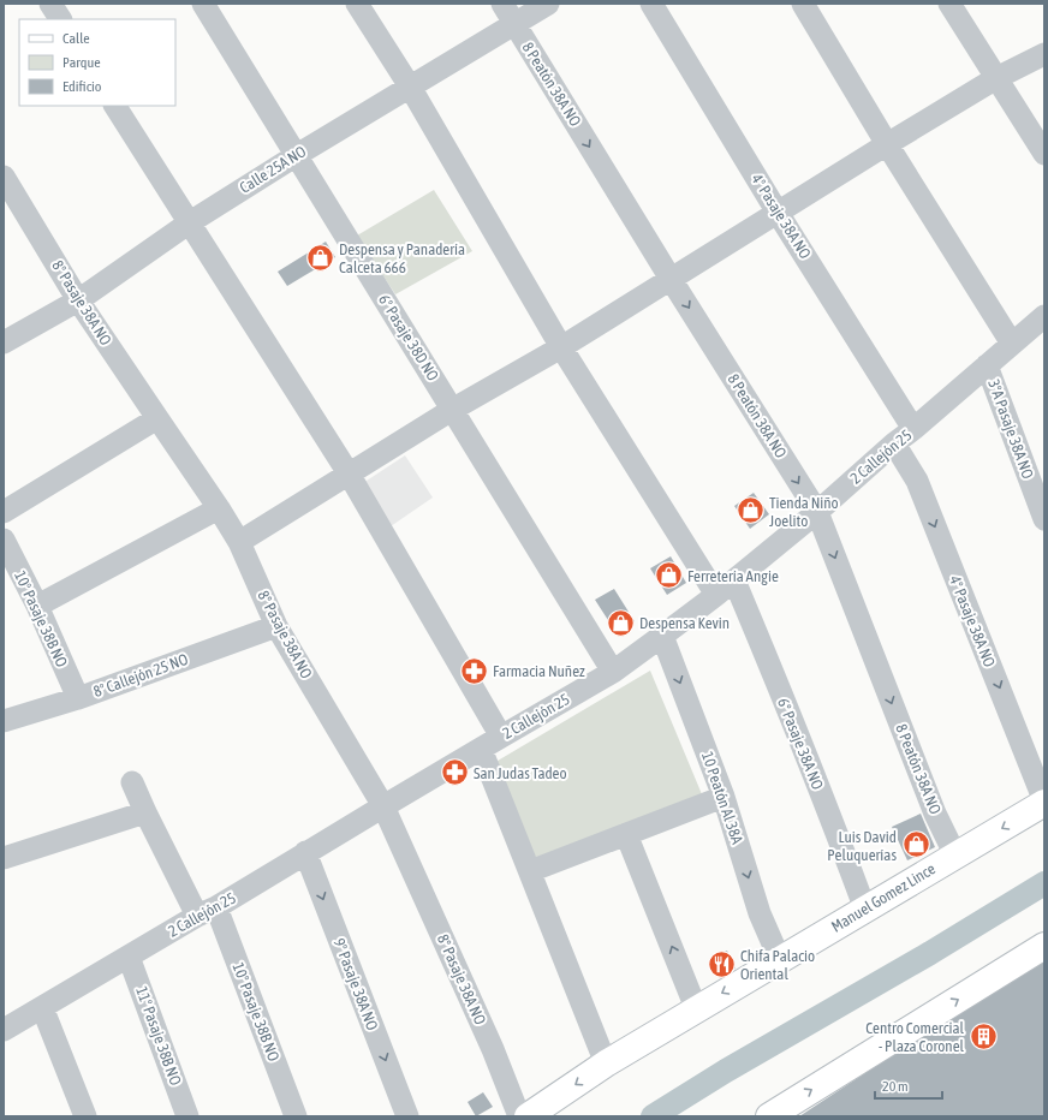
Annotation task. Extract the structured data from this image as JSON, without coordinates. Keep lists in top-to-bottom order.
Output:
{
  "streets": {
    "main road": ["Manuel Gomez Lince"],
    "street": [
      "8 Peatón 38A NO",
      "Calle 25A NO",
      "4° Pasaje 38A NO",
      "8° Pasaje 38A NO",
      "6° Pasaje 38D NO",
      "3°A Pasaje 38A NO",
      "2 Callejón 25",
      "10° Pasaje 38B NO",
      "8° Callejón 25 NO",
      "6° Pasaje 38A NO",
      "10 Peatón Al 38A",
      "9° Pasaje 38A NO",
      "11° Pasaje 38B NO"
    ]
  },
  "crossings": [
    ["8 Peatón 38A NO", "Calle 25A NO"],
    ["8 Peatón 38A NO", "2 Callejón 25"],
    ["8 Peatón 38A NO", "Manuel Gomez Lince"],
    ["Calle 25A NO", "8° Pasaje 38A NO"],
    ["Calle 25A NO", "6° Pasaje 38D NO"],
    ["4° Pasaje 38A NO", "2 Callejón 25"],
    ["4° Pasaje 38A NO", "Manuel Gomez Lince"],
    ["8° Pasaje 38A NO", "2 Callejón 25"],
    ["8° Pasaje 38A NO", "8° Callejón 25 NO"],
    ["6° Pasaje 38D NO", "2 Callejón 25"],
    ["3°A Pasaje 38A NO", "2 Callejón 25"],
    ["2 Callejón 25", "10° Pasaje 38B NO"],
    ["2 Callejón 25", "6° Pasaje 38A NO"],
    ["2 Callejón 25", "10 Peatón Al 38A"],
    ["2 Callejón 25", "9° Pasaje 38A NO"],
    ["2 Callejón 25", "11° Pasaje 38B NO"],
    ["10° Pasaje 38B NO", "8° Callejón 25 NO"],
    ["6° Pasaje 38A NO", "Manuel Gomez Lince"],
    ["10 Peatón Al 38A", "Manuel Gomez Lince"]
  ],
  "one_way": ["4° Pasaje 38A NO"],
  "places": {
    "shop": [
      "Despensa y Panadería Calceta 666",
      "Tienda Niño Joelito",
      "Ferretería Angie",
      "Despensa Kevin",
      "Luis David Peluquerías"
    ],
    "pharmacy": ["Farmacia Nuñez", "San Judas Tadeo"],
    "restaurant": ["Chifa Palacio Oriental"],
    "building": ["Centro Comercial - Plaza Coronel"]
  },
  "legend": ["Calle", "Parque", "Edificio"],
  "scale_bar": "20 m"
}
